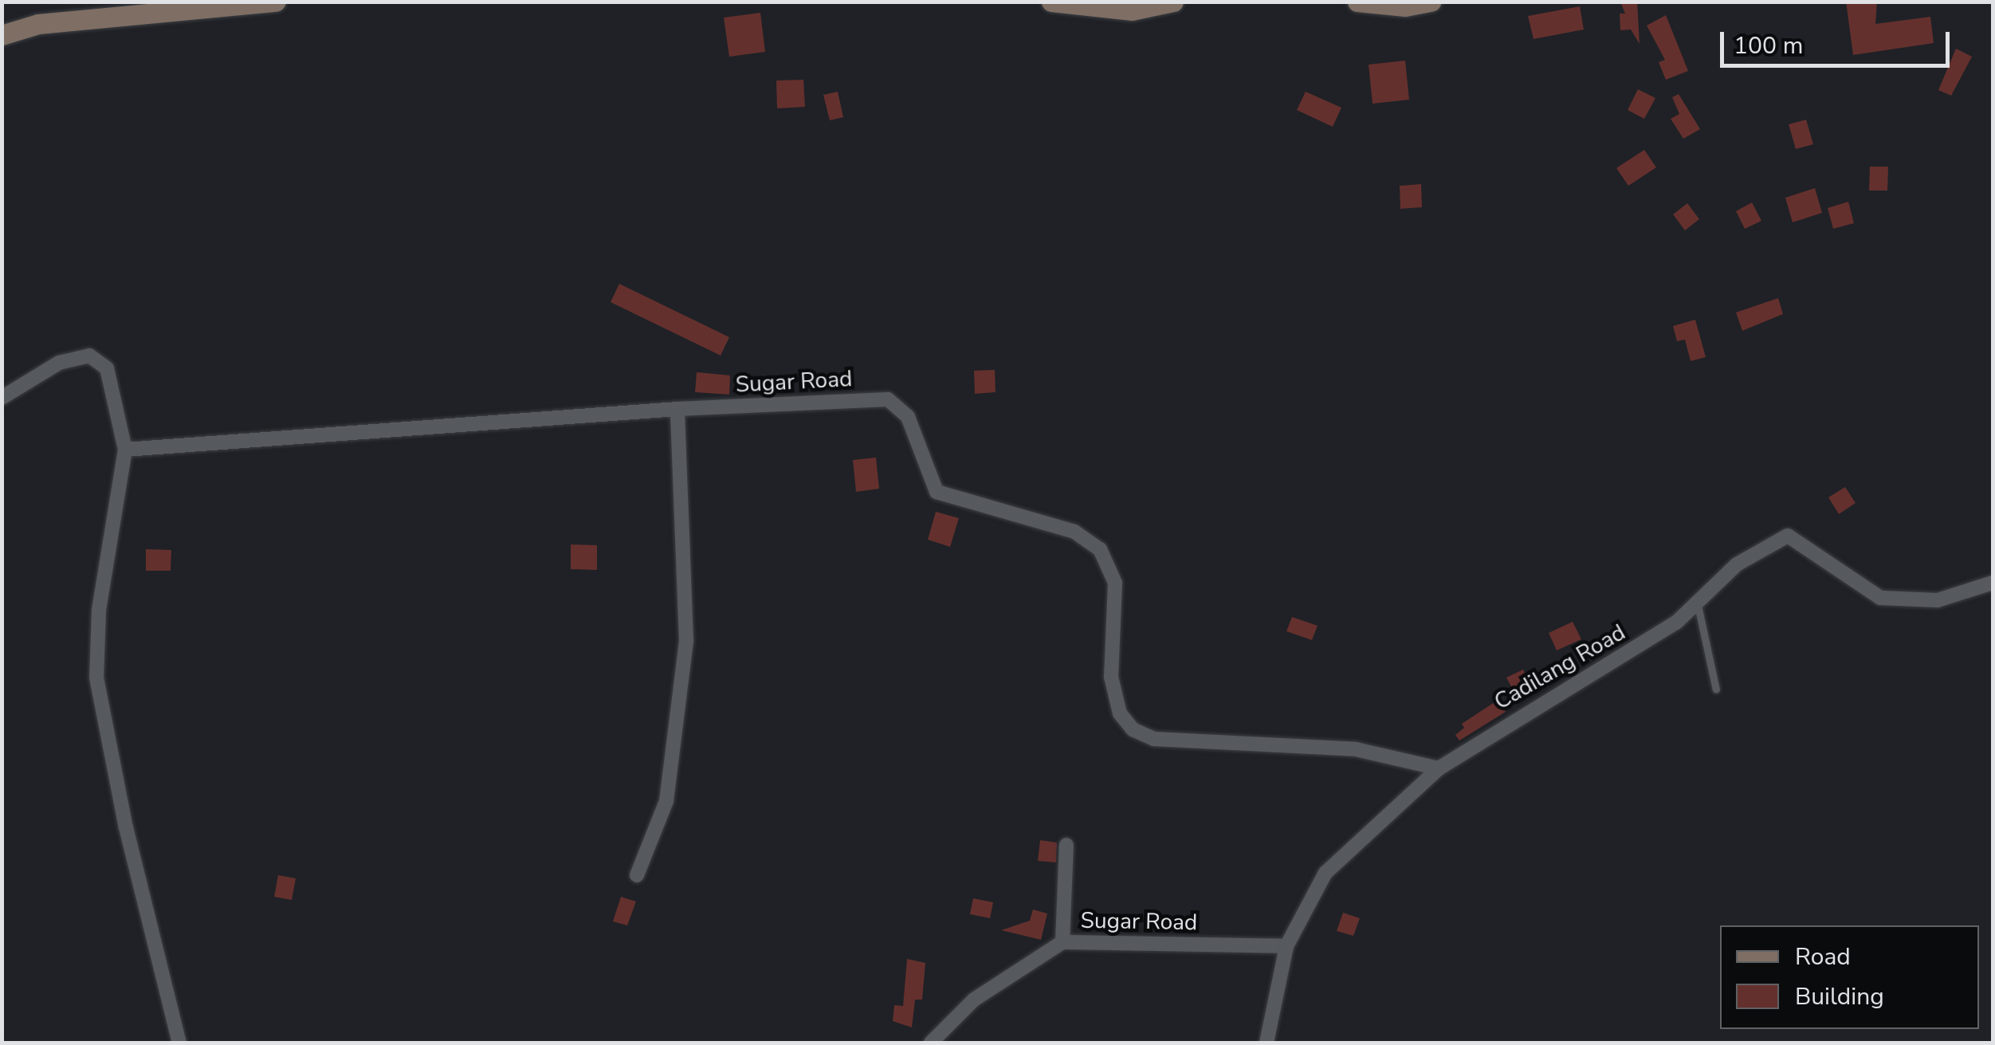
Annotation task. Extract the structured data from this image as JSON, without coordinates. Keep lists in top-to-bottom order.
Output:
{
  "streets": {
    "street": ["Sugar Road", "Cadilang Road"]
  },
  "crossings": [
    ["Sugar Road", "Cadilang Road"]
  ],
  "legend": ["Road", "Building"],
  "scale_bar": "100 m"
}
